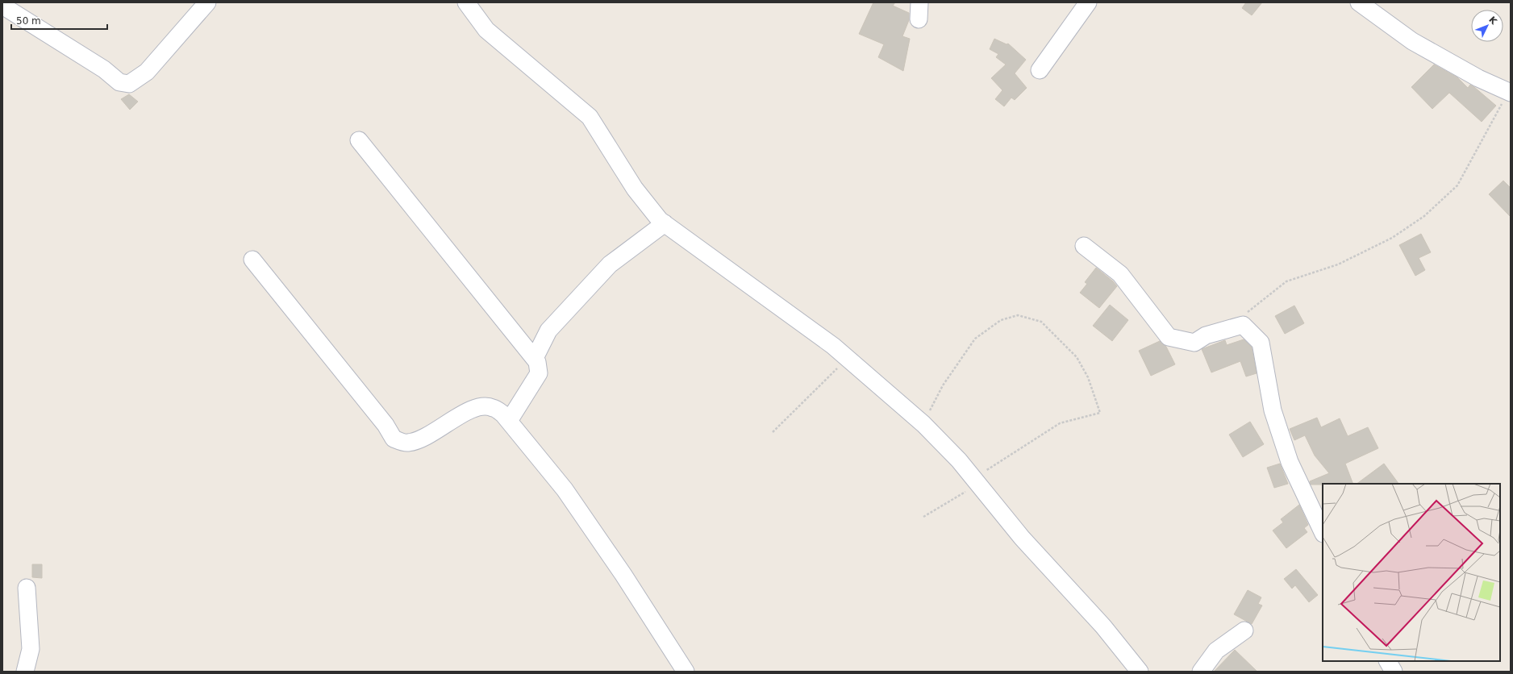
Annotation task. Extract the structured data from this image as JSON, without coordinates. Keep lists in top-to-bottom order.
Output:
{
  "scale_bar": "50 m",
  "north": "top right"
}
